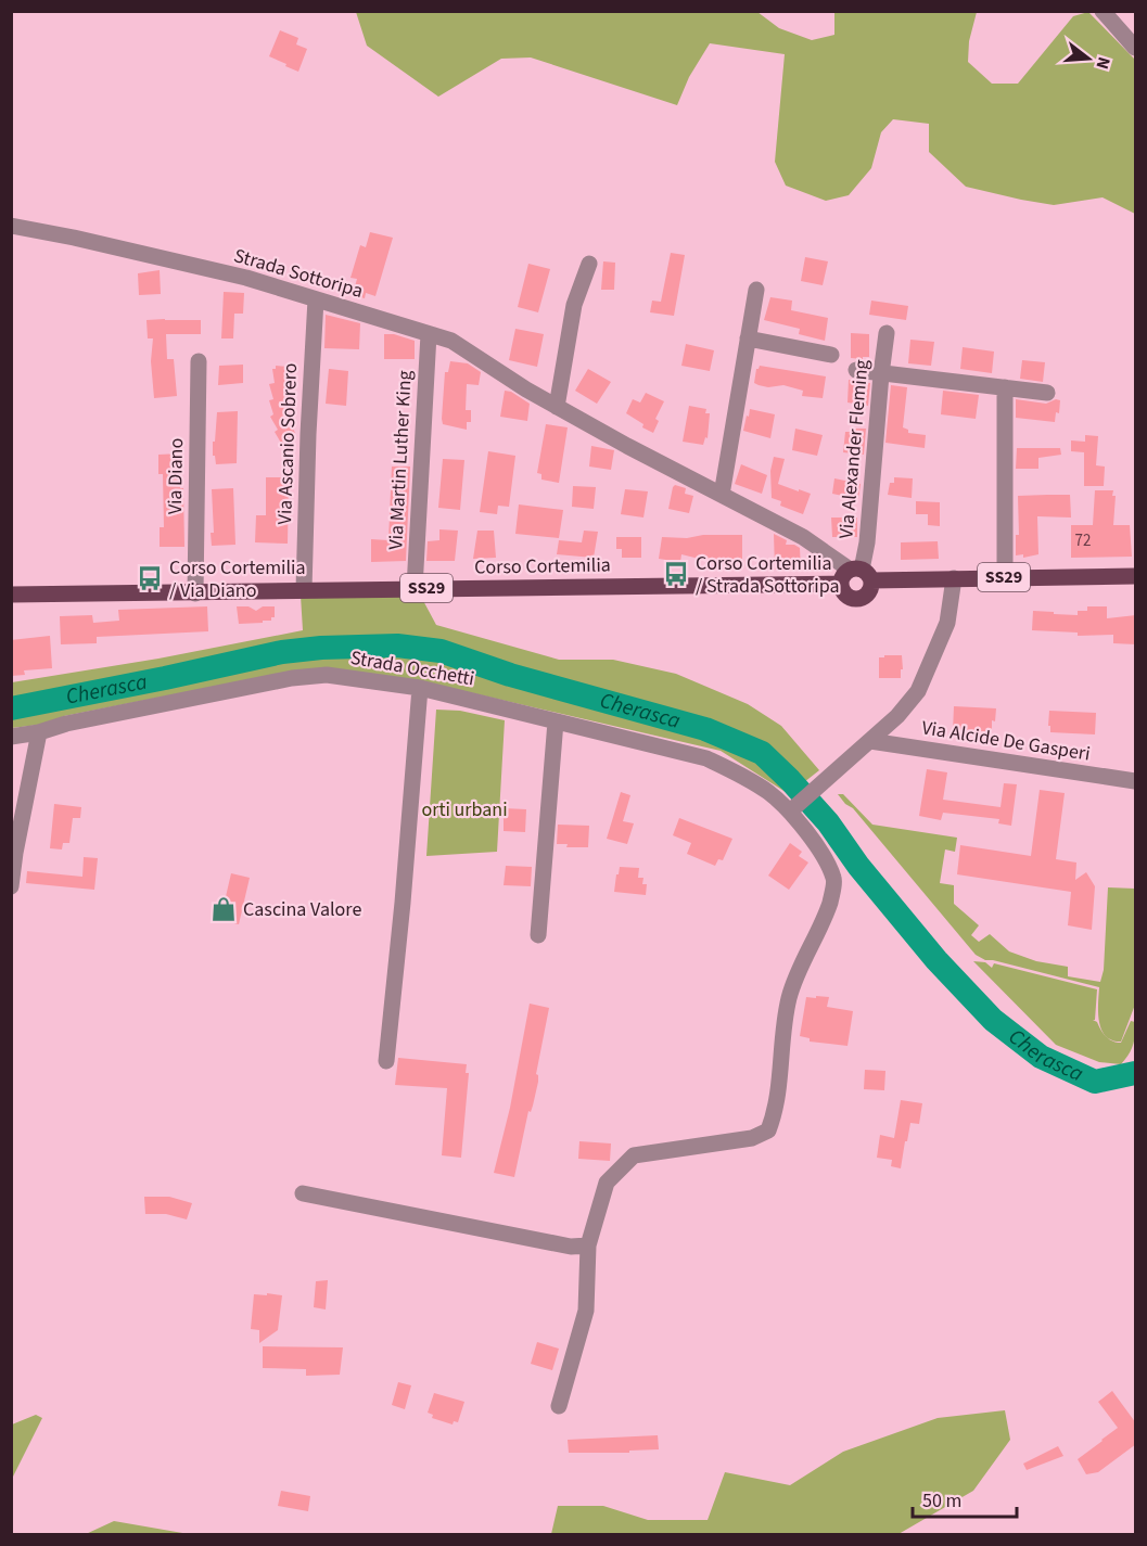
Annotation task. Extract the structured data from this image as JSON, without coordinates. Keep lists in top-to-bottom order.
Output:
{
  "streets": {
    "main road": ["Corso Cortemilia", "SS29"],
    "street": [
      "Strada Sottoripa",
      "Via Ascanio Sobrero",
      "Via Alexander Fleming",
      "Via Martin Luther King",
      "Via Diano",
      "Strada Occhetti",
      "Via Alcide De Gasperi"
    ]
  },
  "crossings": [
    ["Strada Sottoripa", "Via Ascanio Sobrero"],
    ["Strada Sottoripa", "Via Alexander Fleming"],
    ["Strada Sottoripa", "Via Martin Luther King"],
    ["Strada Sottoripa", "Corso Cortemilia"],
    ["Via Ascanio Sobrero", "Corso Cortemilia"],
    ["Via Alexander Fleming", "Corso Cortemilia"],
    ["Via Martin Luther King", "Corso Cortemilia"],
    ["Via Diano", "Corso Cortemilia"]
  ],
  "water": ["Cherasca"],
  "parks": ["orti urbani"],
  "places": {
    "bus stop": ["Corso Cortemilia / Strada Sottoripa", "Corso Cortemilia / Via Diano"],
    "shop": ["Cascina Valore"]
  },
  "house_numbers": ["72"],
  "scale_bar": "50 m",
  "north": "right"
}
